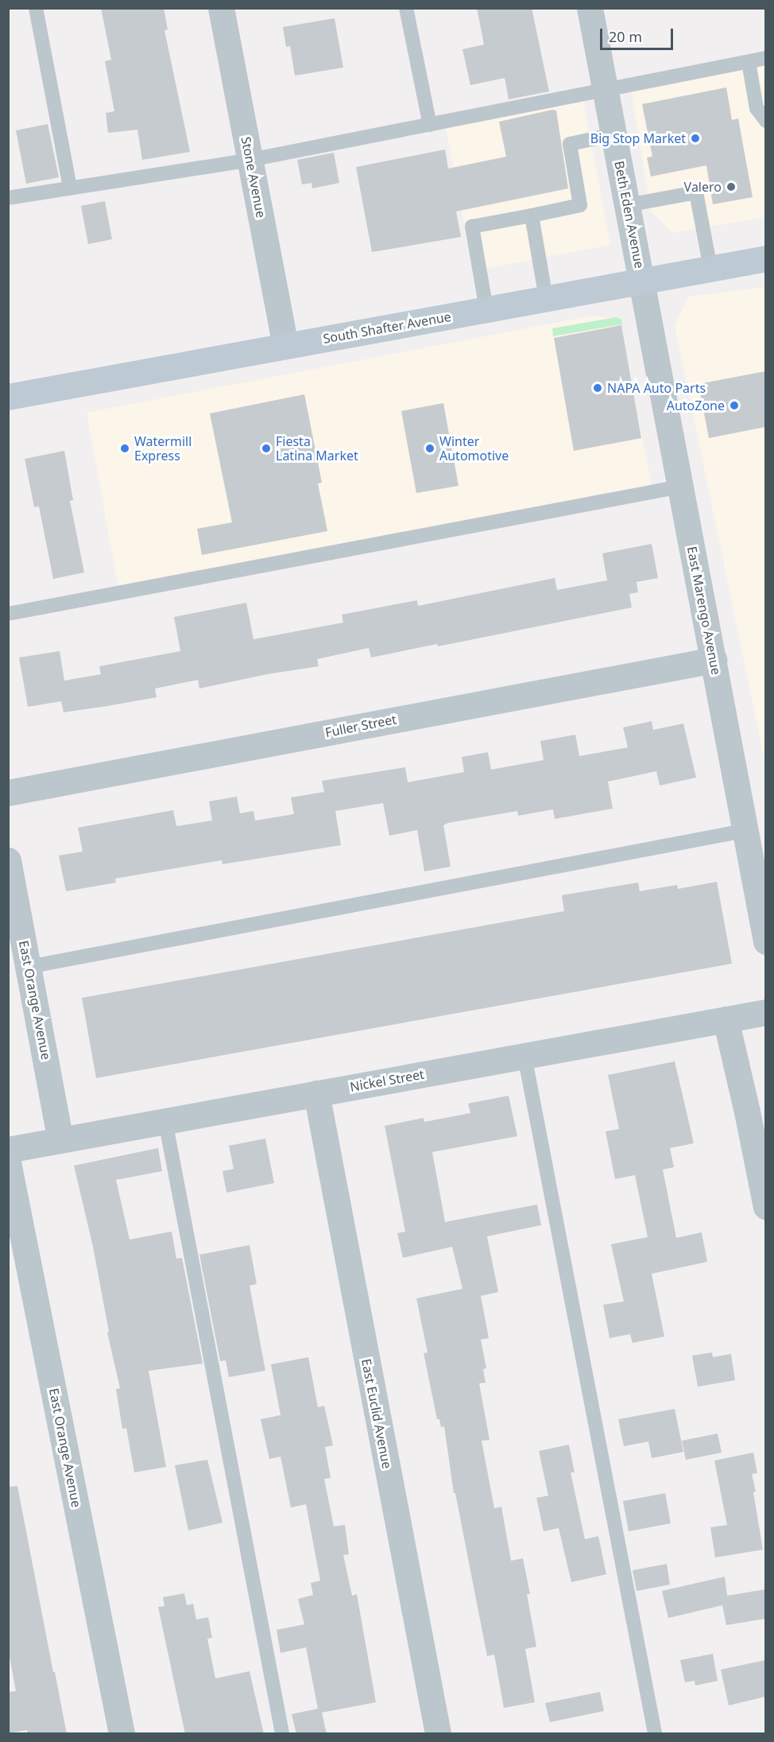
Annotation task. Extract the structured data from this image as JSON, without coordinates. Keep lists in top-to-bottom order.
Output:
{
  "streets": {
    "main road": ["South Shafter Avenue"],
    "street": [
      "Stone Avenue",
      "Beth Eden Avenue",
      "East Marengo Avenue",
      "Fuller Street",
      "East Orange Avenue",
      "Nickel Street",
      "East Euclid Avenue"
    ]
  },
  "crossings": [
    ["Stone Avenue", "South Shafter Avenue"],
    ["Beth Eden Avenue", "South Shafter Avenue"],
    ["Beth Eden Avenue", "East Marengo Avenue"],
    ["South Shafter Avenue", "East Marengo Avenue"],
    ["East Marengo Avenue", "Fuller Street"],
    ["East Orange Avenue", "Nickel Street"],
    ["Nickel Street", "East Euclid Avenue"]
  ],
  "places": [
    "Big Stop Market",
    "Valero",
    "NAPA Auto Parts",
    "AutoZone",
    "Watermill Express",
    "Fiesta Latina Market",
    "Winter Automotive"
  ],
  "scale_bar": "20 m"
}
